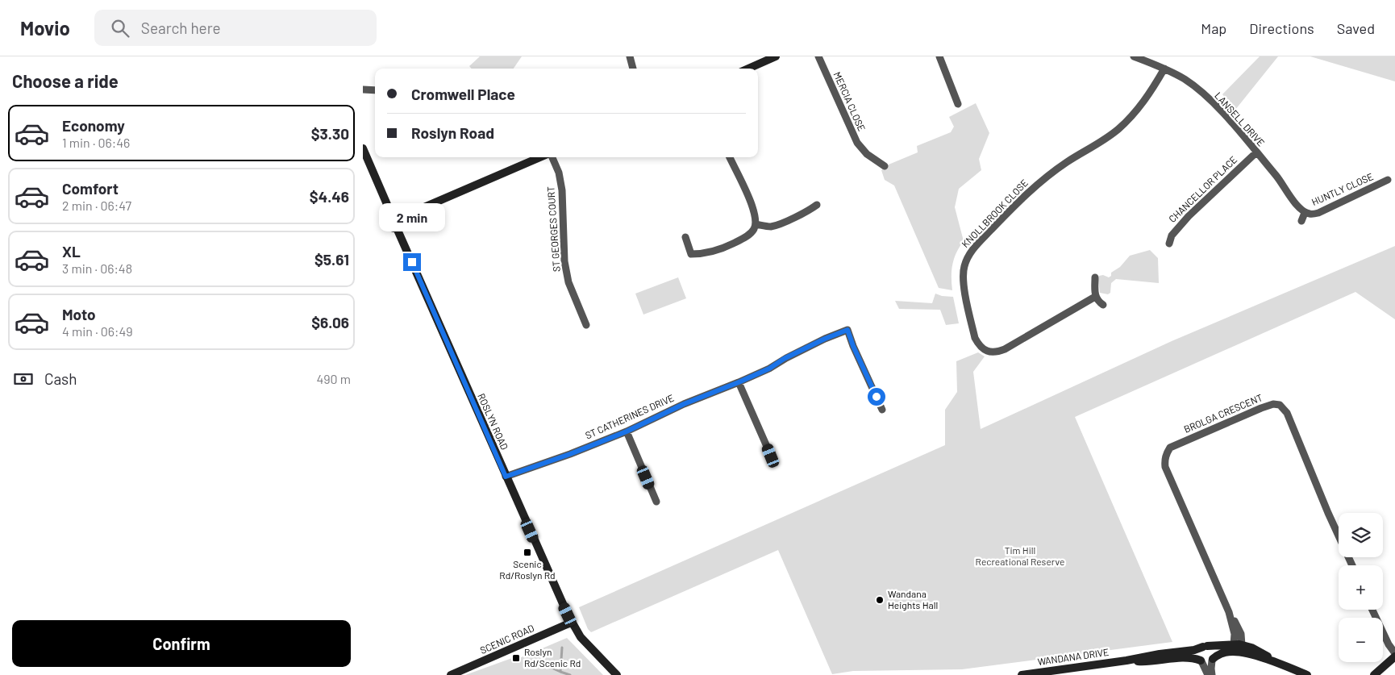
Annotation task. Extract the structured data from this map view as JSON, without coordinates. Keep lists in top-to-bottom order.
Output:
{
  "streets": {
    "street": [
      "MERCIA CLOSE",
      "LANSELL DRIVE",
      "CHANCELLOR PLACE",
      "HUNTLY CLOSE",
      "KNOLLBROOK CLOSE",
      "ST GEORGES COURT",
      "BROLGA CRESCENT",
      "ST CATHERINES DRIVE",
      "ROSLYN ROAD",
      "SCENIC ROAD",
      "WANDANA DRIVE"
    ]
  },
  "crossings": [
    ["LANSELL DRIVE", "CHANCELLOR PLACE"],
    ["LANSELL DRIVE", "HUNTLY CLOSE"],
    ["LANSELL DRIVE", "KNOLLBROOK CLOSE"],
    ["BROLGA CRESCENT", "WANDANA DRIVE"],
    ["ST CATHERINES DRIVE", "ROSLYN ROAD"],
    ["ROSLYN ROAD", "SCENIC ROAD"]
  ],
  "parks": ["Tim Hill Recreational Reserve"],
  "places": {
    "transit": ["Scenic Rd/Roslyn Rd", "Roslyn Rd/Scenic Rd"],
    "other": ["Wandana Heights Hall"]
  },
  "page": {
    "header": "Movio",
    "search": "Search here",
    "nav": ["Map", "Directions", "Saved"],
    "heading": "Choose a ride",
    "banner": ["Cromwell Place", "Roslyn Road"],
    "list": [
      {
        "name": "Economy",
        "note": "1 min · 06:46",
        "value": "$3.30"
      },
      {
        "name": "Comfort",
        "note": "2 min · 06:47",
        "value": "$4.46"
      },
      {
        "name": "XL",
        "note": "3 min · 06:48",
        "value": "$5.61"
      },
      {
        "name": "Moto",
        "note": "4 min · 06:49",
        "value": "$6.06"
      }
    ],
    "bubble": "2 min",
    "pay": ["Cash", "490 m"],
    "map_buttons": ["+", "−"],
    "buttons": "Confirm"
  }
}
